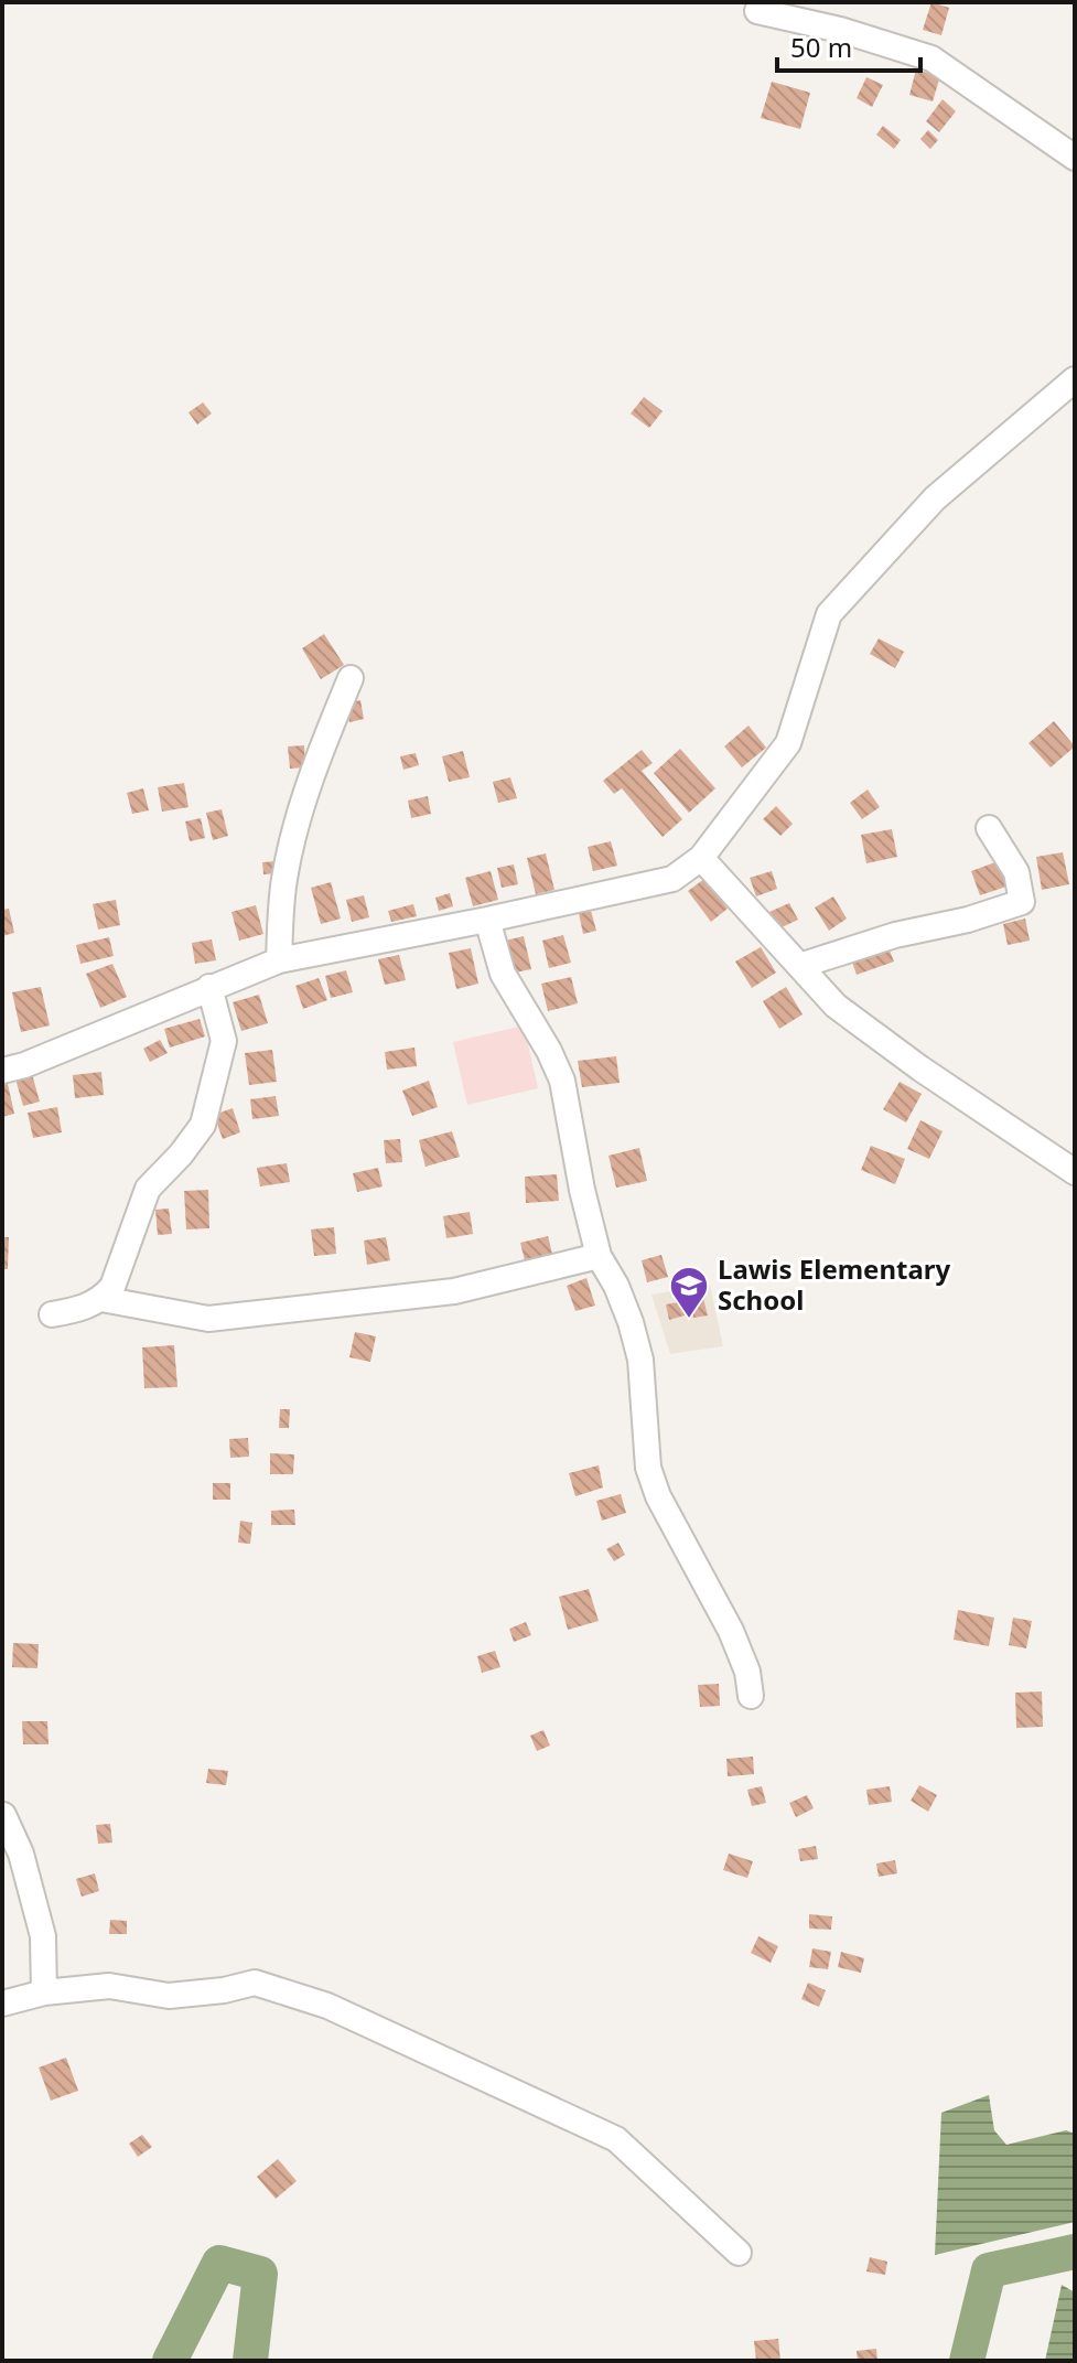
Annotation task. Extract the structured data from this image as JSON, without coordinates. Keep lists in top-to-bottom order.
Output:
{
  "places": {
    "school or university": ["Lawis Elementary School"]
  },
  "scale_bar": "50 m"
}
